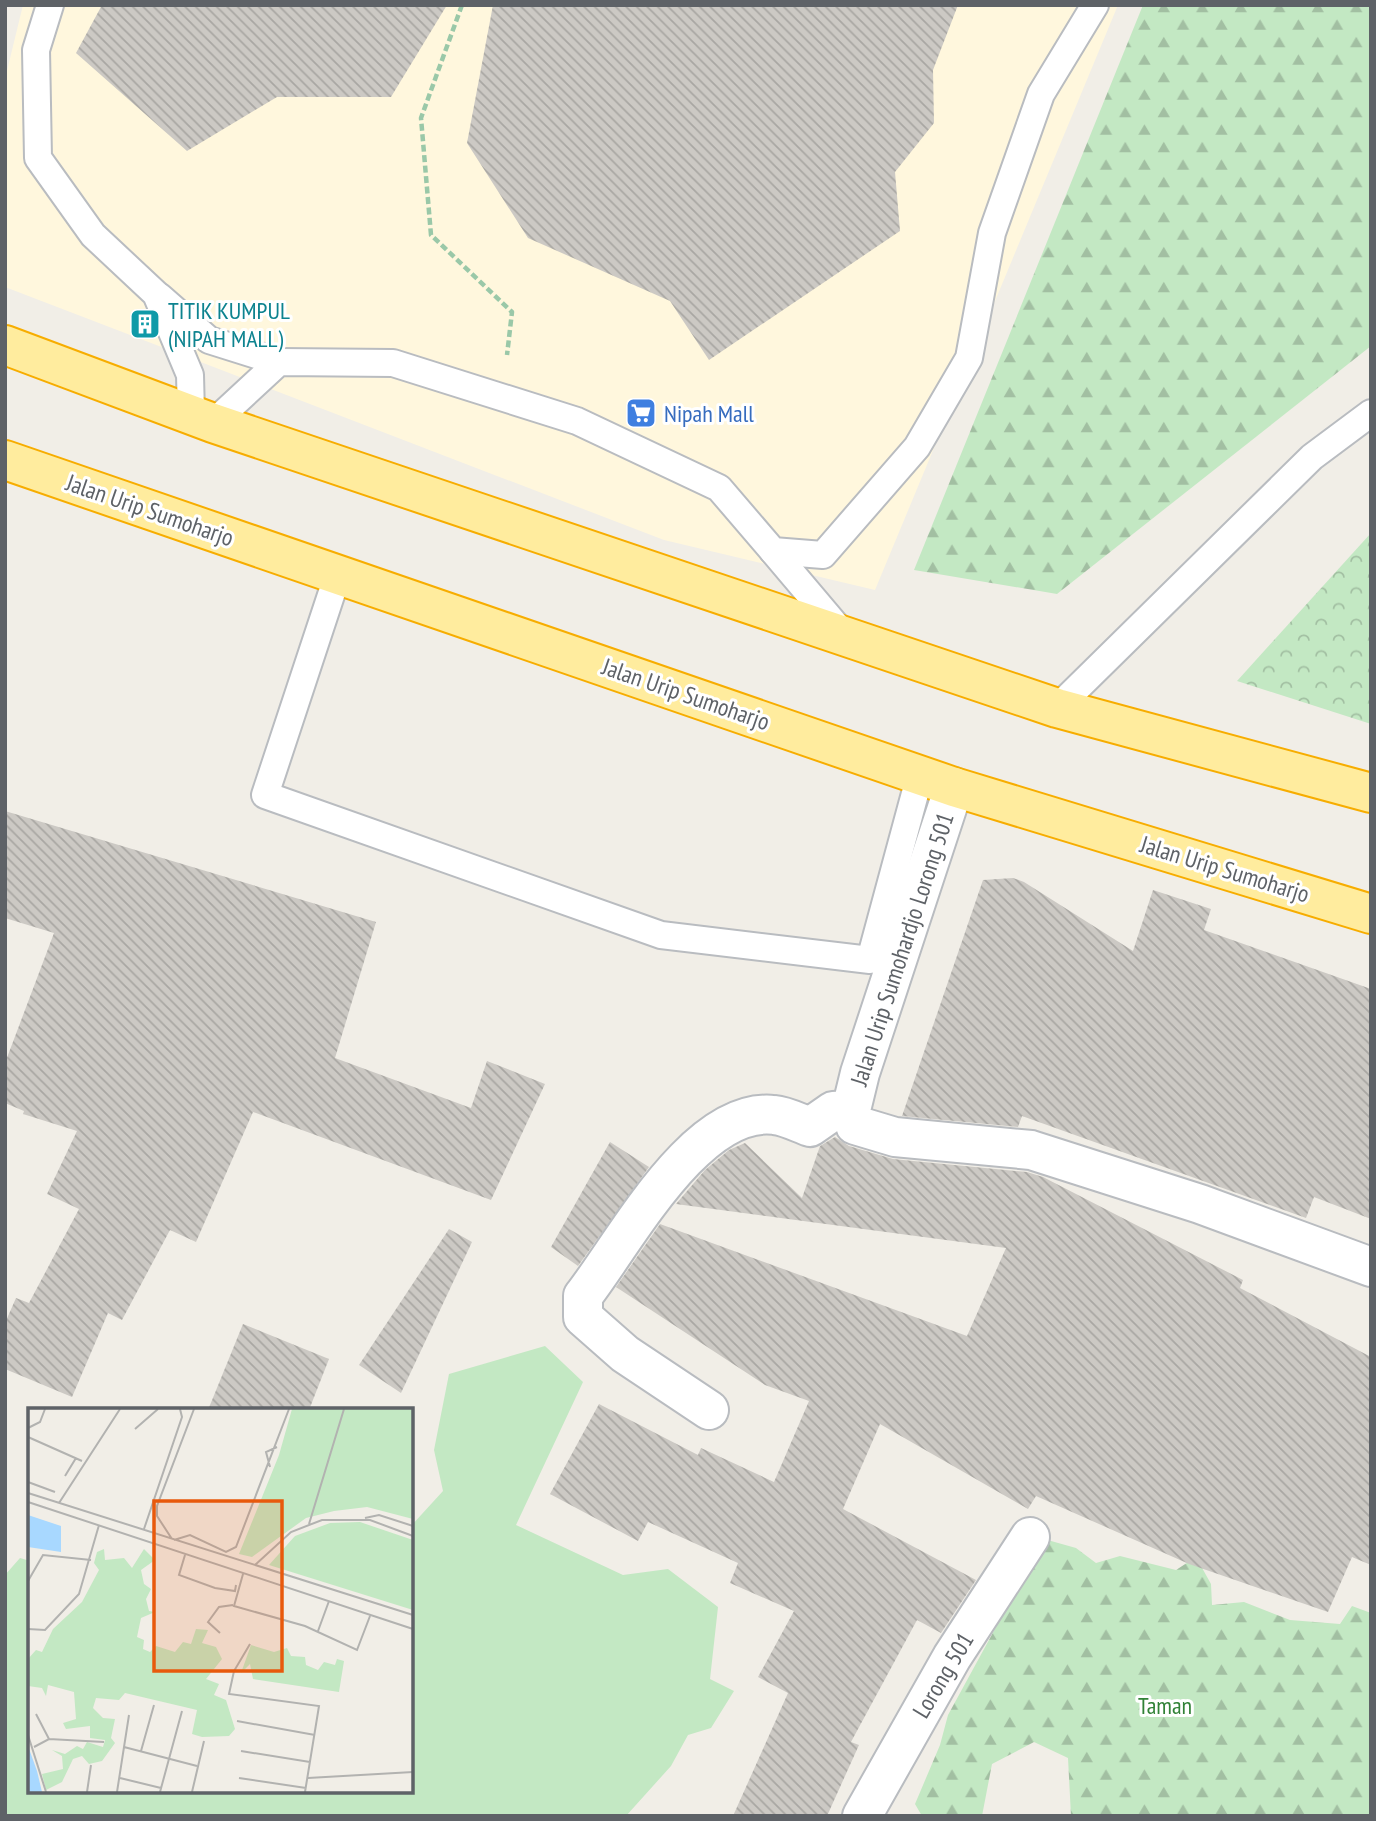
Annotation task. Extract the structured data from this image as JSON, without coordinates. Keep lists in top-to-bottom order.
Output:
{
  "streets": {
    "highway": ["Jalan Urip Sumoharjo"],
    "street": ["Jalan Urip Sumohardjo Lorong 501", "Lorong 501"]
  },
  "crossings": [
    ["Jalan Urip Sumoharjo", "Jalan Urip Sumohardjo Lorong 501"]
  ],
  "parks": ["Taman"],
  "places": {
    "building": ["TITIK KUMPUL (NIPAH MALL)"],
    "supermarket": ["Nipah Mall"]
  }
}
